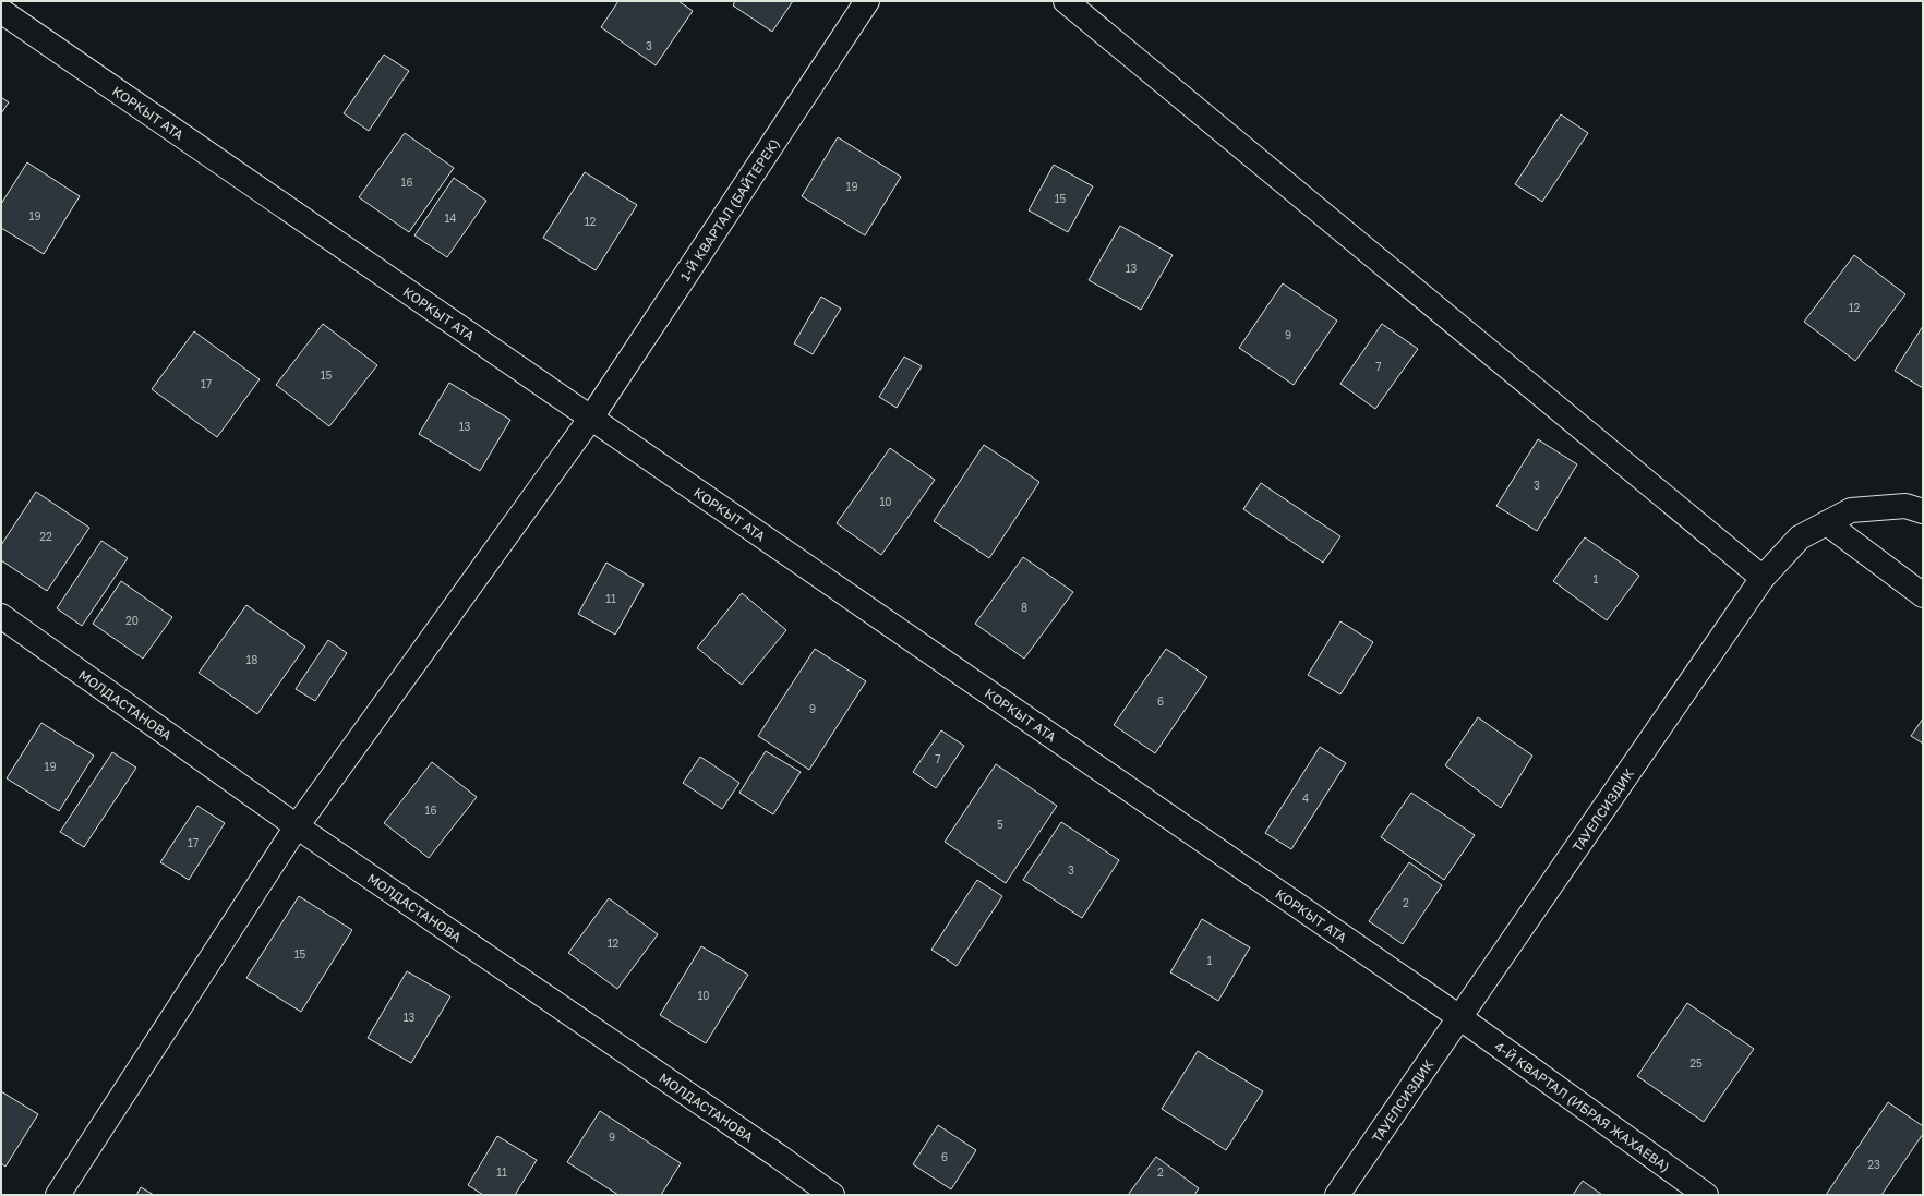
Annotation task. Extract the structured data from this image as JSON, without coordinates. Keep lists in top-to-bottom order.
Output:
{
  "streets": {
    "street": [
      "КОРКЫТ АТА",
      "1-Й КВАРТАЛ (БАЙТЕРЕК)",
      "МОЛДАСТАНОВА",
      "ТАУЕЛСИЗДИК",
      "4-Й КВАРТАЛ (ИБРАЯ ЖАХАЕВА)"
    ]
  },
  "crossings": [
    ["КОРКЫТ АТА", "1-Й КВАРТАЛ (БАЙТЕРЕК)"],
    ["КОРКЫТ АТА", "ТАУЕЛСИЗДИК"],
    ["КОРКЫТ АТА", "4-Й КВАРТАЛ (ИБРАЯ ЖАХАЕВА)"],
    ["1-Й КВАРТАЛ (БАЙТЕРЕК)", "МОЛДАСТАНОВА"],
    ["ТАУЕЛСИЗДИК", "4-Й КВАРТАЛ (ИБРАЯ ЖАХАЕВА)"]
  ],
  "house_numbers": [
    "3",
    "16",
    "19",
    "15",
    "19",
    "14",
    "12",
    "13",
    "12",
    "9",
    "7",
    "15",
    "17",
    "13",
    "3",
    "10",
    "22",
    "1",
    "11",
    "8",
    "20",
    "18",
    "6",
    "9",
    "7",
    "19",
    "4",
    "16",
    "5",
    "17",
    "3",
    "2",
    "12",
    "15",
    "1",
    "10",
    "13",
    "25",
    "9",
    "6",
    "23",
    "11",
    "2"
  ]
}
